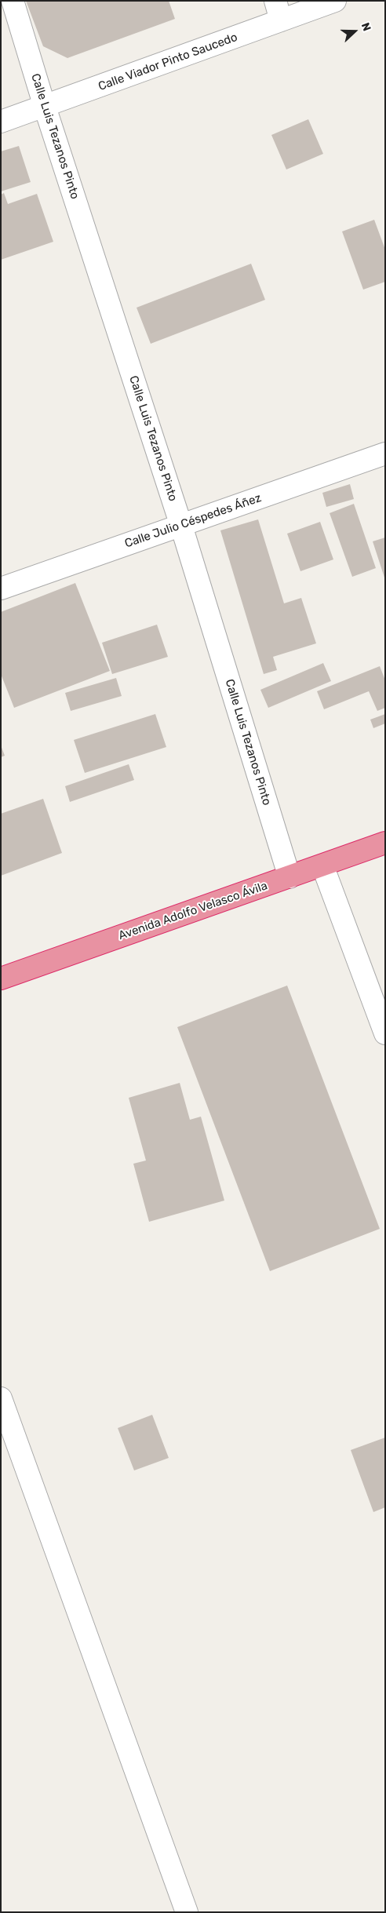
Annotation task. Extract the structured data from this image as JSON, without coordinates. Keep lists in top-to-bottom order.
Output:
{
  "streets": {
    "highway": ["Avenida Adolfo Velasco Ávila"],
    "street": ["Calle Viador Pinto Saucedo", "Calle Luis Tezanos Pinto", "Calle Julio Céspedes Áñez"]
  },
  "crossings": [
    ["Calle Viador Pinto Saucedo", "Calle Luis Tezanos Pinto"],
    ["Calle Luis Tezanos Pinto", "Calle Julio Céspedes Áñez"],
    ["Calle Luis Tezanos Pinto", "Avenida Adolfo Velasco Ávila"]
  ],
  "north": "right"
}
